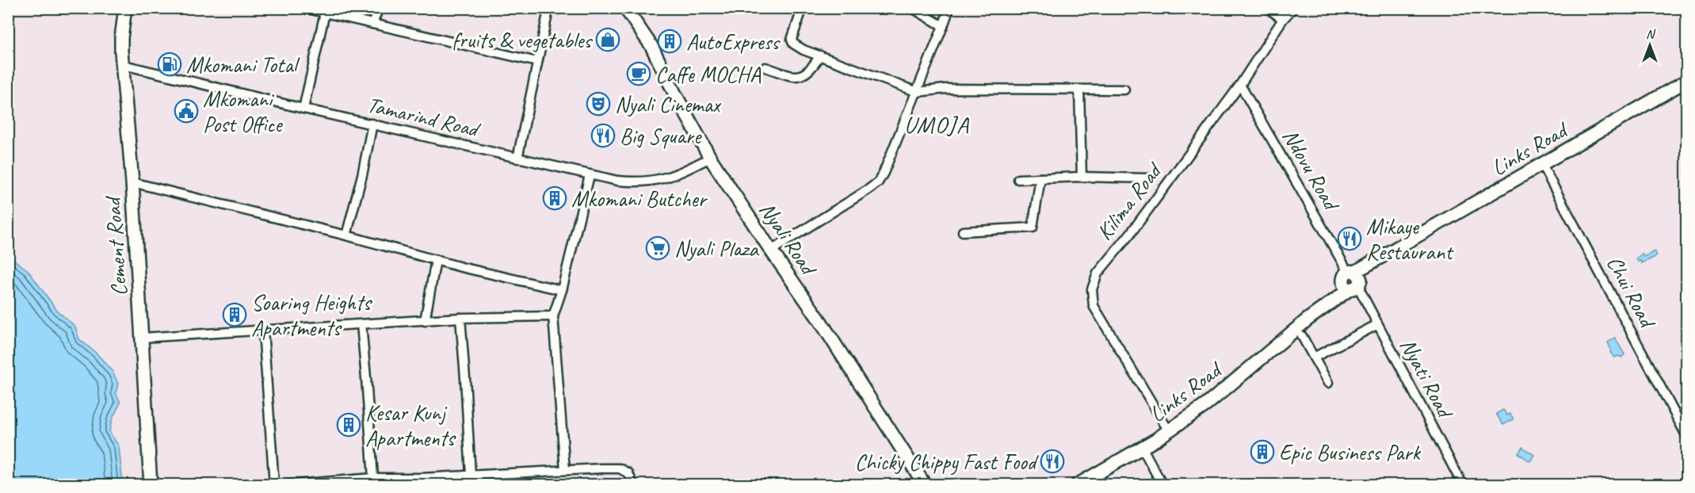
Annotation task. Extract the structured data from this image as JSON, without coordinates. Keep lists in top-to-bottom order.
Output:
{
  "streets": {
    "main road": ["Links Road", "Nyali Road", "Cement Road"],
    "street": [
      "Tamarind Road",
      "Ndovu Road",
      "Kilima Road",
      "Chui Road",
      "Nyati Road"
    ]
  },
  "crossings": [
    ["Tamarind Road", "Nyali Road"],
    ["Tamarind Road", "Cement Road"],
    ["Links Road", "Ndovu Road"],
    ["Links Road", "Kilima Road"],
    ["Links Road", "Chui Road"],
    ["Links Road", "Nyati Road"],
    ["Ndovu Road", "Kilima Road"],
    ["Ndovu Road", "Nyati Road"]
  ],
  "districts": ["UMOJA"],
  "places": {
    "shop": ["fruits & vegetables"],
    "building": [
      "AutoExpress",
      "Mkomani Butcher",
      "Soaring Heights Apartments",
      "Kesar Kunj Apartments",
      "Epic Business Park"
    ],
    "fuel station": ["Mkomani Total"],
    "cafe": ["Caffe MOCHA"],
    "theatre": ["Nyali Cinemax"],
    "public building": ["Mkomani Post Office"],
    "restaurant": ["Big Square", "Mikaye Restaurant", "Chicky Chippy Fast Food"],
    "supermarket": ["Nyali Plaza"]
  },
  "north": "top"
}
